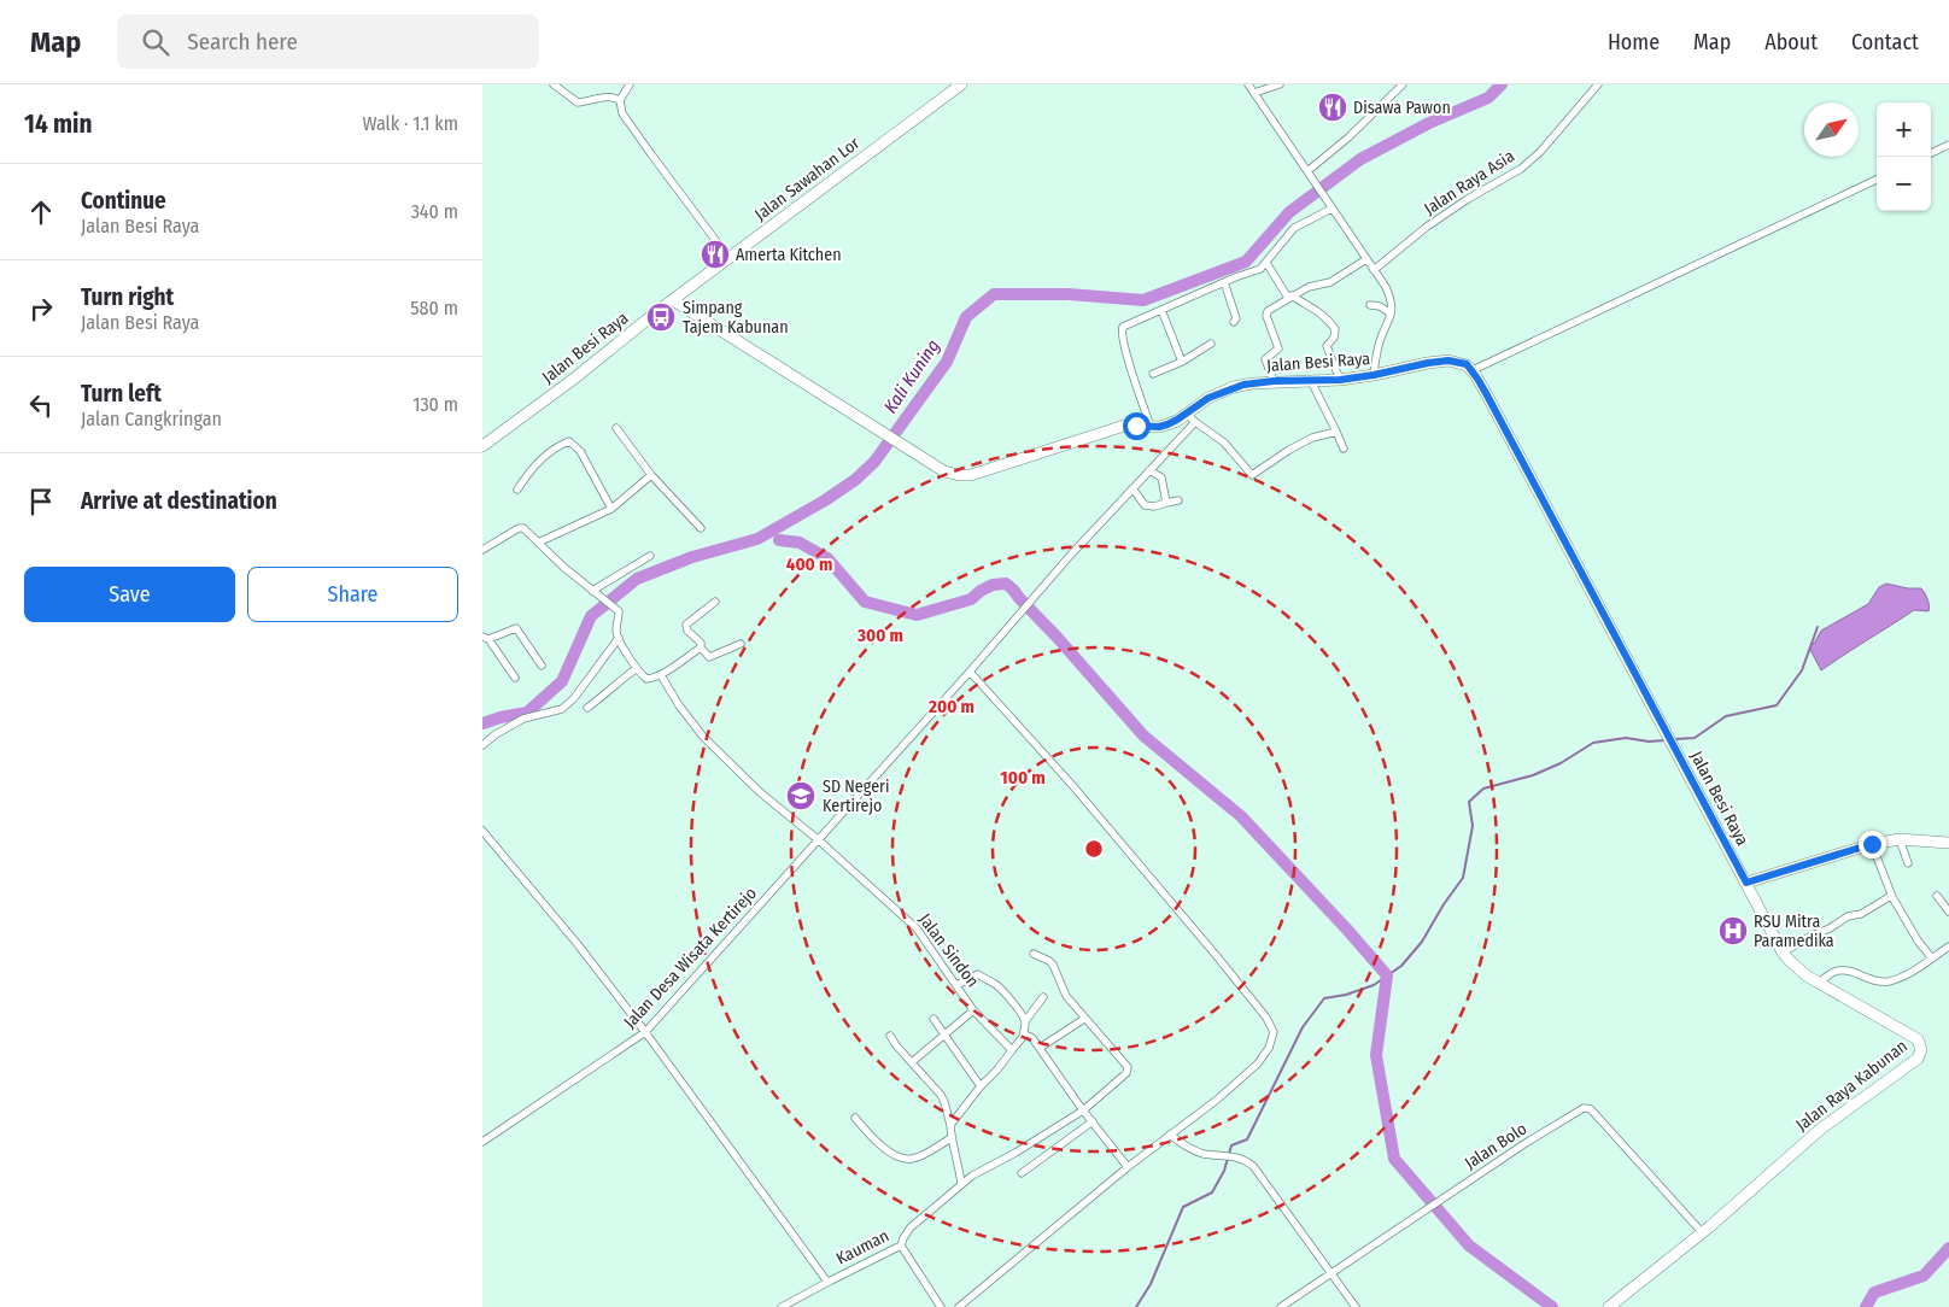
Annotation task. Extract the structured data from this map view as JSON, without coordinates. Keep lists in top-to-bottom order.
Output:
{
  "streets": {
    "street": [
      "Jalan Sawahan Lor",
      "Jalan Raya Asia",
      "Jalan Besi Raya",
      "Jalan Sindon",
      "Jalan Desa Wisata Kertirejo",
      "Jalan Raya Kabunan",
      "Jalan Bolo",
      "Kauman"
    ]
  },
  "crossings": [
    ["Jalan Sawahan Lor", "Jalan Besi Raya"],
    ["Jalan Besi Raya", "Jalan Raya Kabunan"],
    ["Jalan Sindon", "Jalan Desa Wisata Kertirejo"],
    ["Jalan Raya Kabunan", "Jalan Bolo"]
  ],
  "water": ["Kali Kuning"],
  "places": {
    "restaurant": ["Disawa Pawon", "Amerta Kitchen"],
    "bus stop": ["Simpang Tajem Kabunan"],
    "school or university": ["SD Negeri Kertirejo"],
    "hospital": ["RSU Mitra Paramedika"]
  },
  "north": "top right",
  "page": {
    "header": "Map",
    "search": "Search here",
    "nav": [
      "Home",
      "Map",
      "About",
      "Contact"
    ],
    "heading": ["14 min", "Walk · 1.1 km"],
    "map_buttons": ["+", "−"],
    "list": [
      ["Continue", "Jalan Besi Raya", "340 m"],
      ["Turn right", "Jalan Besi Raya", "580 m"],
      ["Turn left", "Jalan Cangkringan", "130 m"],
      "Arrive at destination"
    ],
    "buttons": ["Save", "Share"]
  },
  "rings": [
    "400 m",
    "300 m",
    "200 m",
    "100 m"
  ]
}
